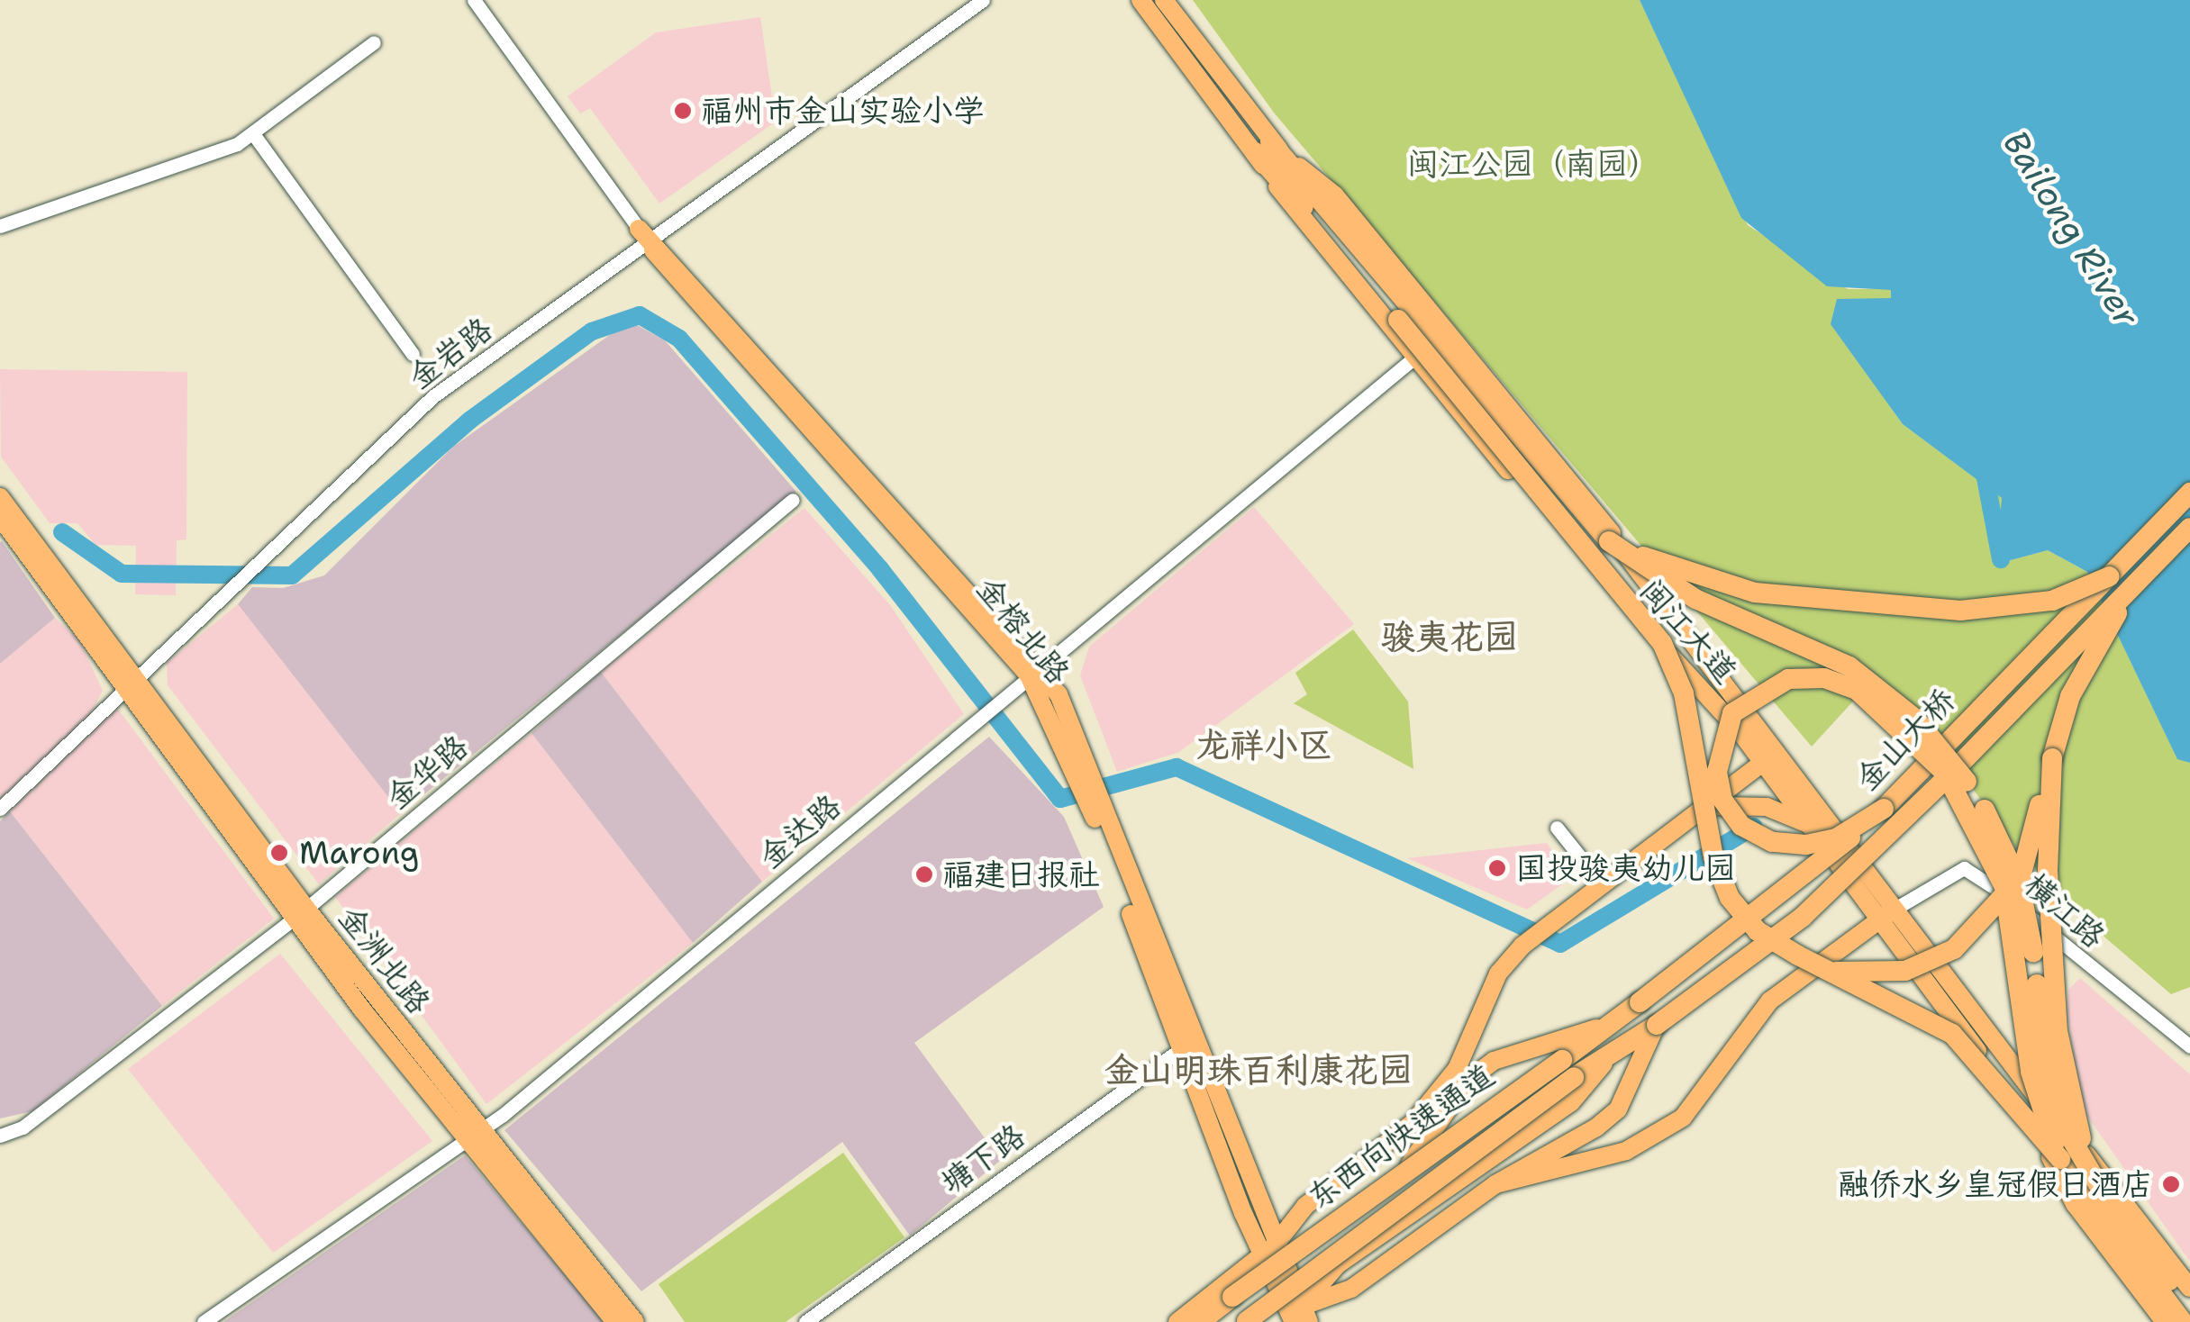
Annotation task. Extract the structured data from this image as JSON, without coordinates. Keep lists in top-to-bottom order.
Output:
{
  "streets": {
    "highway": ["金山大桥", "东西向快速通道"],
    "main road": ["金榕北路", "闽江大道", "金洲北路"],
    "street": [
      "金岩路",
      "金华路",
      "金达路",
      "横江路",
      "塘下路"
    ]
  },
  "crossings": [
    ["金岩路", "金榕北路"],
    ["金岩路", "金洲北路"],
    ["金榕北路", "金达路"],
    ["金榕北路", "塘下路"],
    ["闽江大道", "金达路"],
    ["闽江大道", "横江路"],
    ["金山大桥", "东西向快速通道"],
    ["金华路", "金洲北路"],
    ["金达路", "金洲北路"]
  ],
  "districts": ["骏夷花园", "龙祥小区", "金山明珠百利康花园"],
  "water": ["Bailong River"],
  "parks": ["闽江公园（南园）"],
  "places": [
    "福州市金山实验小学",
    "Marong",
    "国投骏夷幼儿园",
    "福建日报社",
    "融侨水乡皇冠假日酒店"
  ]
}
